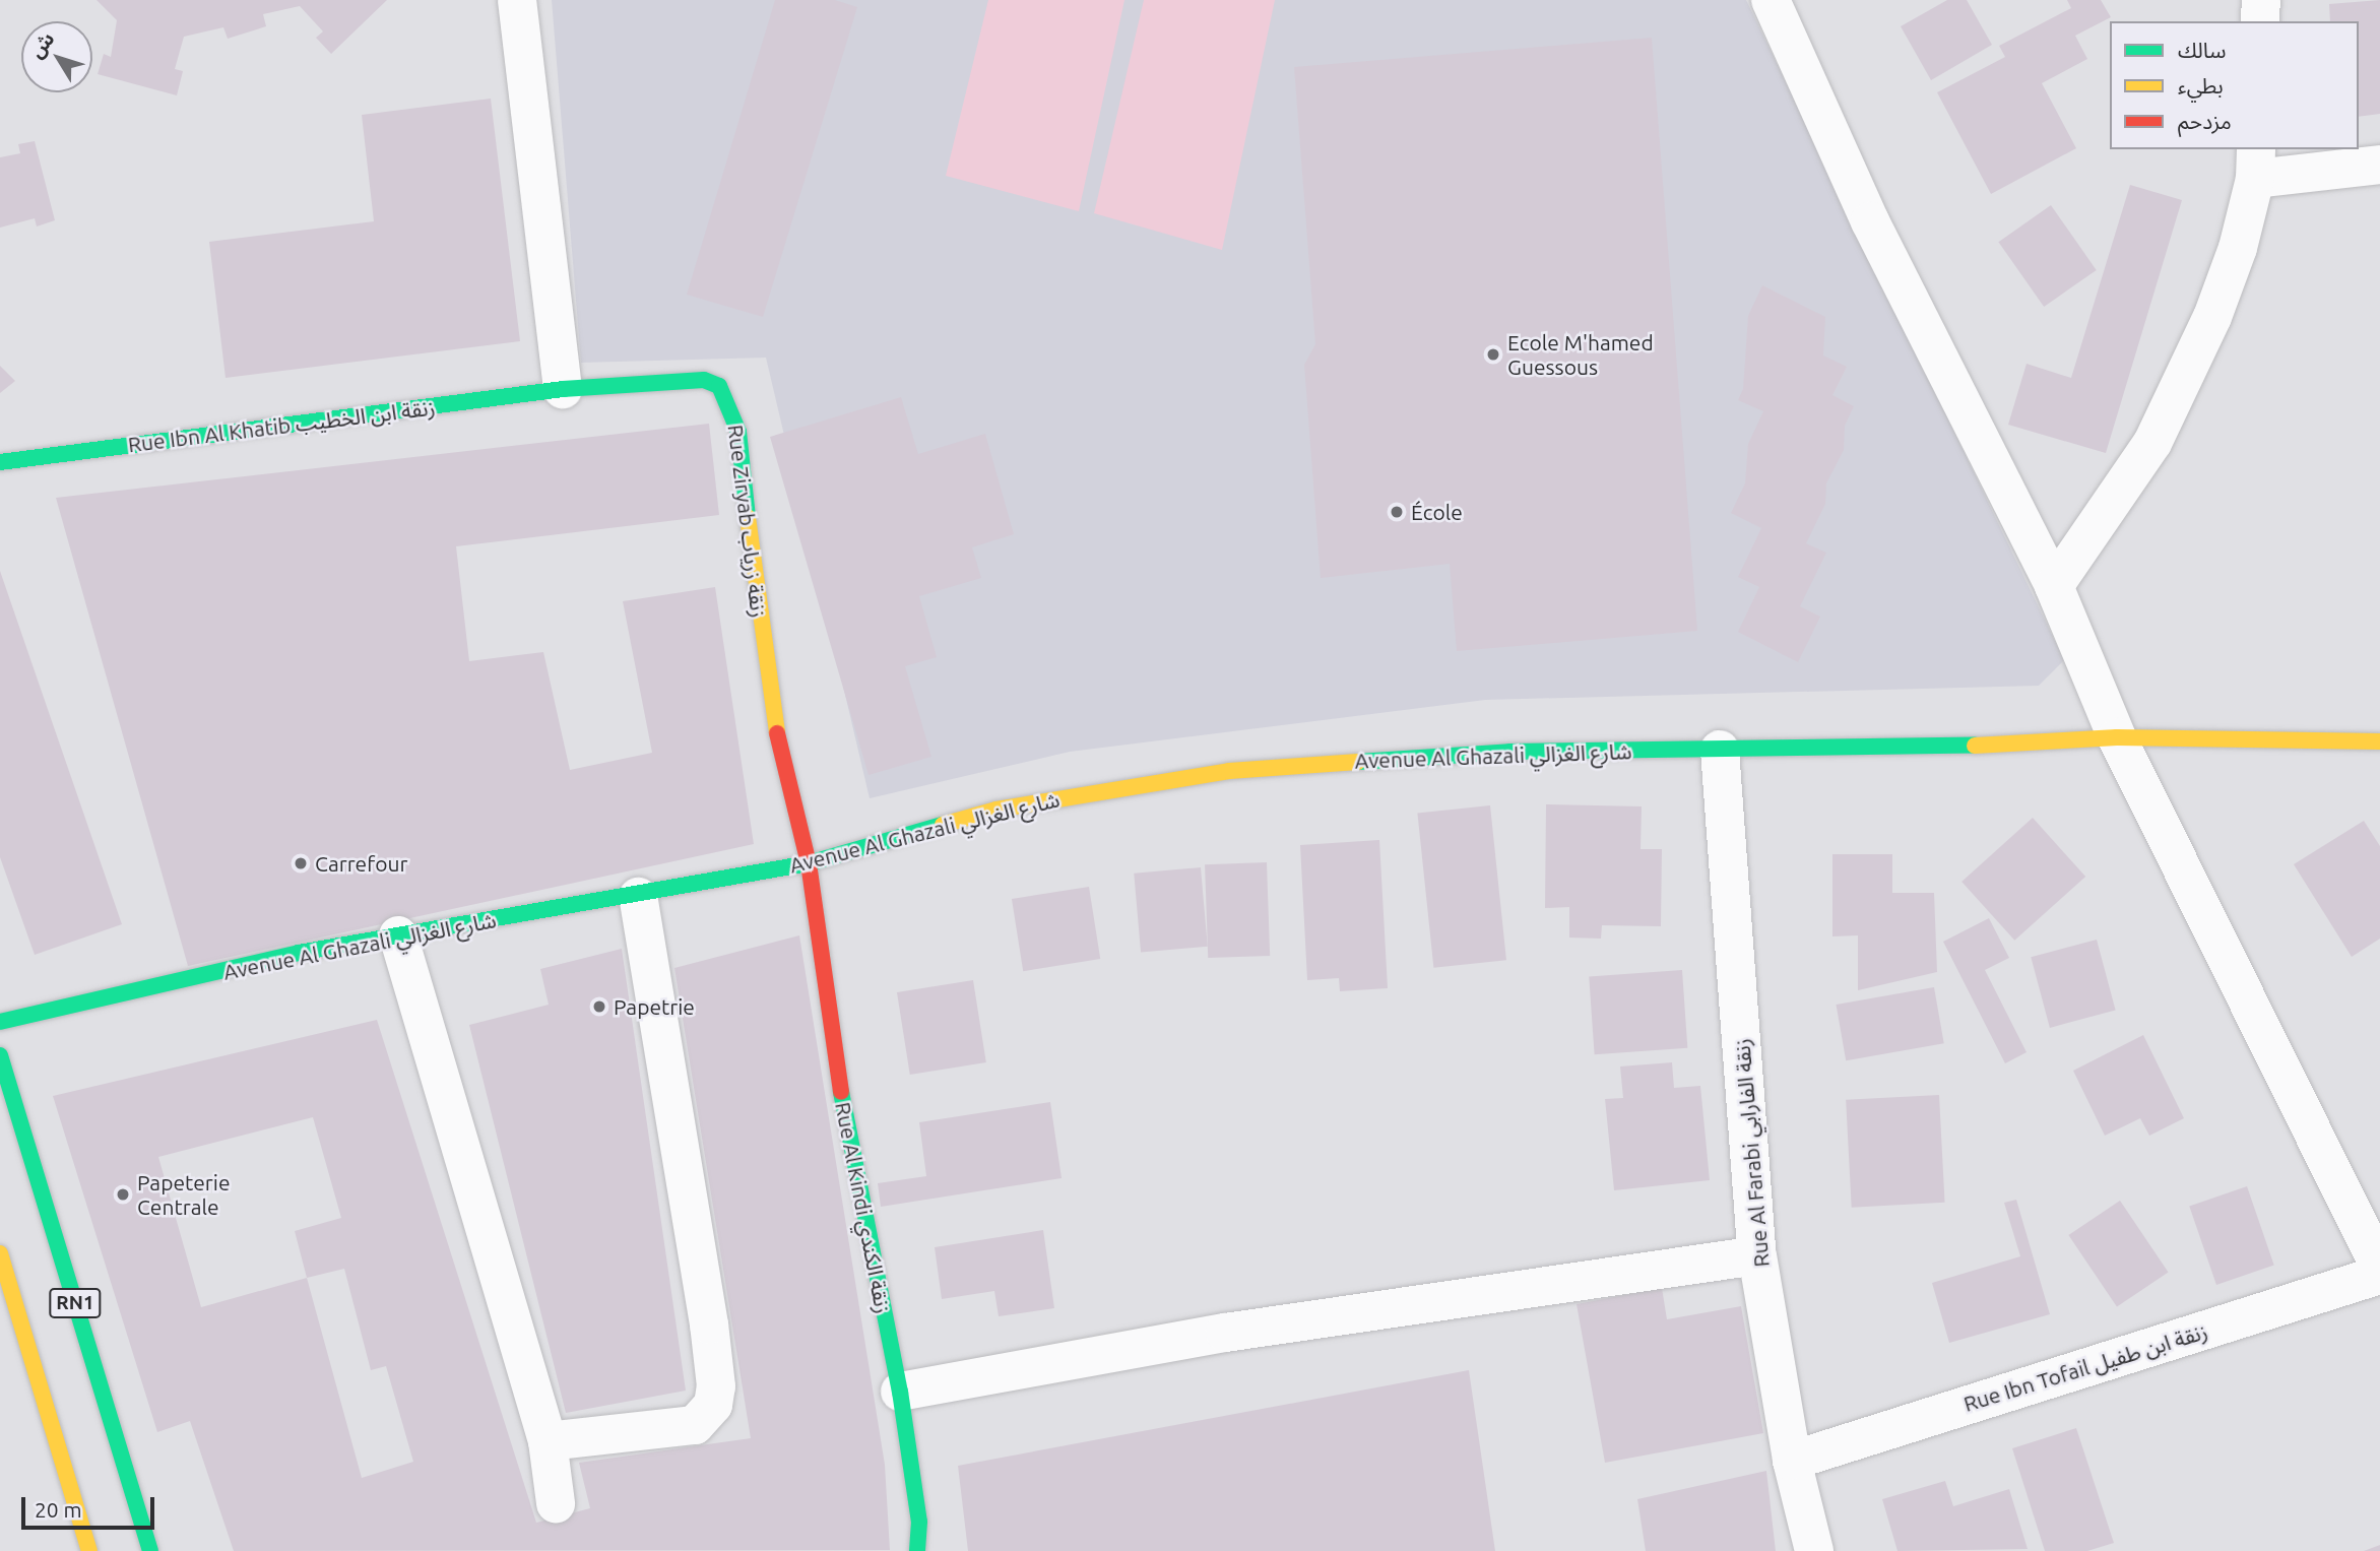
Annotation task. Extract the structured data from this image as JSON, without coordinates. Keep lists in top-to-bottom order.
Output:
{
  "streets": {
    "street": [
      "Rue Ibn Al Khatib زنقة ابن الخطيب",
      "Rue Ziryab زنقة زرياب",
      "Avenue Al Ghazali شارع الغزالي",
      "Rue Al Farabi زنقة الفارابي",
      "Rue Al Kindi زنقة الكندي",
      "RN1",
      "Rue Ibn Tofail زنقة ابن طفيل"
    ]
  },
  "crossings": [
    ["Rue Ibn Al Khatib زنقة ابن الخطيب", "Rue Ziryab زنقة زرياب"],
    ["Rue Ziryab زنقة زرياب", "Avenue Al Ghazali شارع الغزالي"],
    ["Rue Ziryab زنقة زرياب", "Rue Al Kindi زنقة الكندي"],
    ["Avenue Al Ghazali شارع الغزالي", "Rue Al Farabi زنقة الفارابي"],
    ["Avenue Al Ghazali شارع الغزالي", "Rue Al Kindi زنقة الكندي"],
    ["Rue Al Farabi زنقة الفارابي", "Rue Ibn Tofail زنقة ابن طفيل"]
  ],
  "places": [
    "Ecole M'hamed Guessous",
    "École",
    "Carrefour",
    "Papetrie",
    "Papeterie Centrale"
  ],
  "legend": ["سالك", "بطيء", "مزدحم"],
  "scale_bar": "20 m",
  "north": "top left"
}
